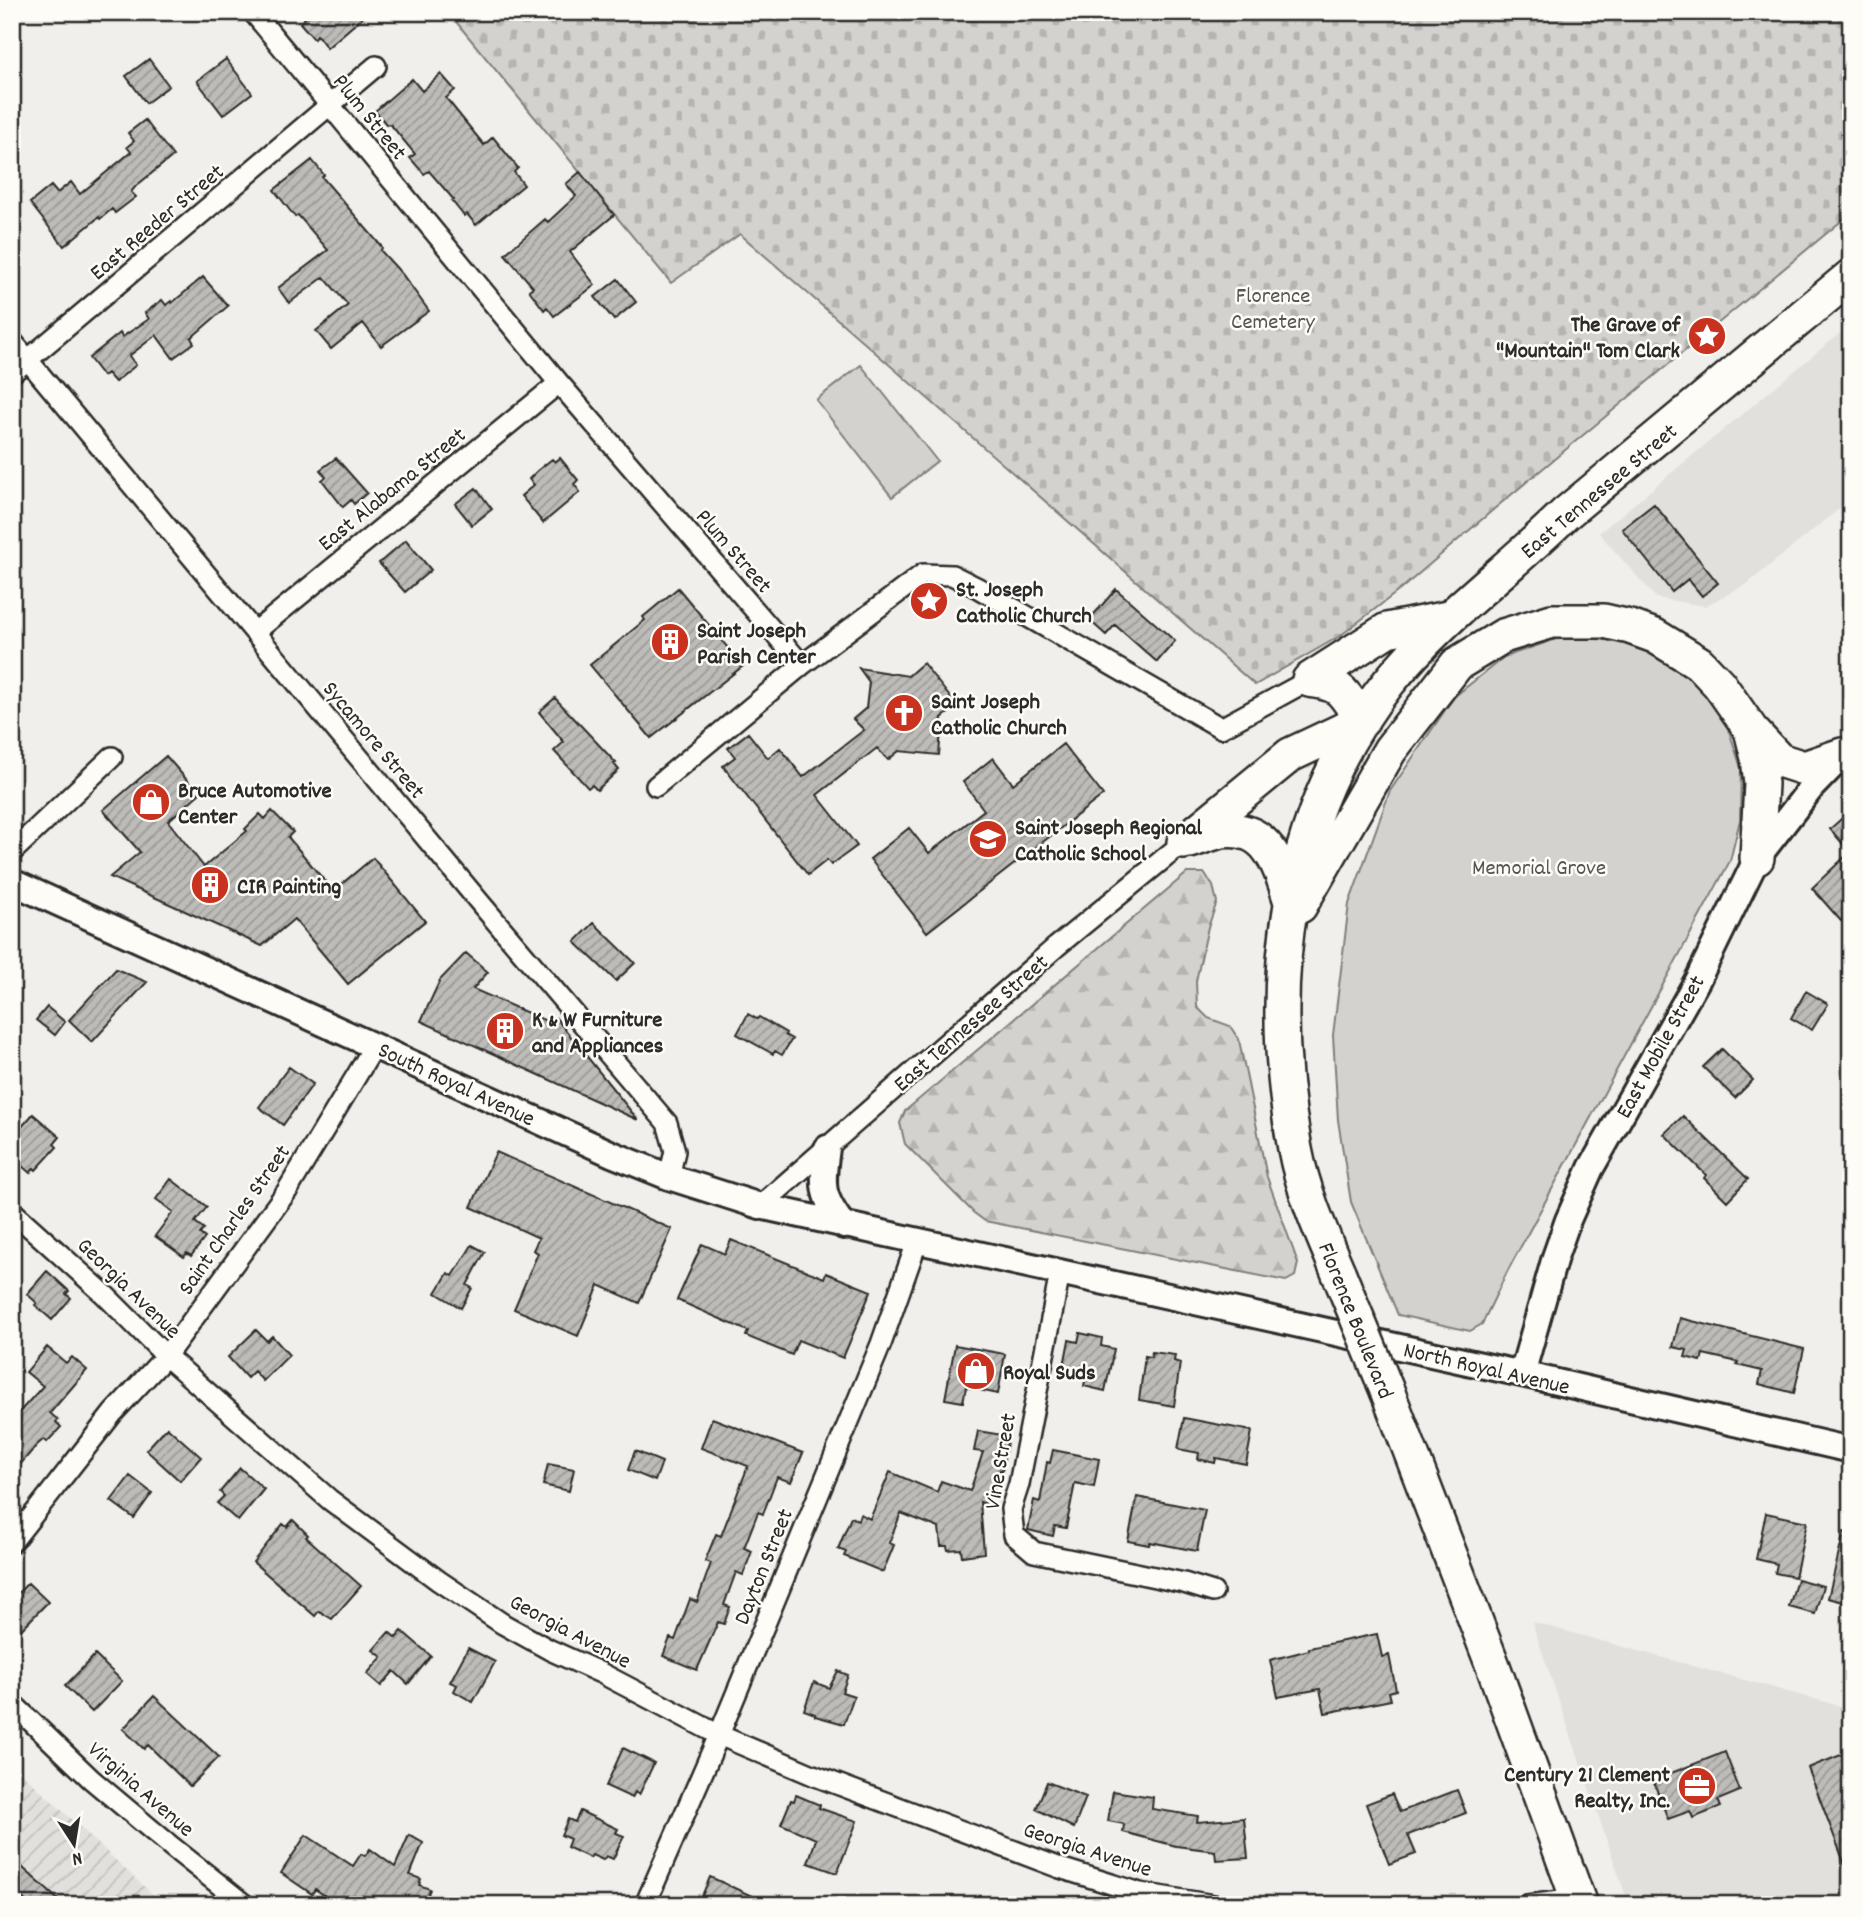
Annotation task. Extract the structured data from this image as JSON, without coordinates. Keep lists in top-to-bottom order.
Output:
{
  "streets": {
    "highway": ["East Tennessee Street", "Florence Boulevard"],
    "street": [
      "Plum Street",
      "East Reeder Street",
      "East Alabama Street",
      "Sycamore Street",
      "East Mobile Street",
      "South Royal Avenue",
      "Saint Charles Street",
      "Georgia Avenue",
      "North Royal Avenue",
      "Vine Street",
      "Dayton Street",
      "Virginia Avenue"
    ]
  },
  "crossings": [
    ["Plum Street", "East Reeder Street"],
    ["Plum Street", "East Alabama Street"],
    ["East Reeder Street", "Sycamore Street"],
    ["East Alabama Street", "Sycamore Street"],
    ["East Tennessee Street", "South Royal Avenue"],
    ["East Tennessee Street", "Florence Boulevard"],
    ["Sycamore Street", "South Royal Avenue"],
    ["East Mobile Street", "North Royal Avenue"],
    ["South Royal Avenue", "Saint Charles Street"],
    ["South Royal Avenue", "North Royal Avenue"],
    ["South Royal Avenue", "Dayton Street"],
    ["Saint Charles Street", "Georgia Avenue"],
    ["Georgia Avenue", "Dayton Street"],
    ["North Royal Avenue", "Vine Street"],
    ["North Royal Avenue", "Dayton Street"]
  ],
  "parks": ["Florence Cemetery", "Memorial Grove"],
  "places": {
    "place": ["The Grave of \"Mountain\" Tom Clark", "St. Joseph Catholic Church"],
    "building": ["Saint Joseph Parish Center", "CIR Painting", "K & W Furniture and Appliances"],
    "church": ["Saint Joseph Catholic Church"],
    "shop": ["Bruce Automotive Center", "Royal Suds"],
    "school or university": ["Saint Joseph Regional Catholic School"],
    "office": ["Century 21 Clement Realty, Inc."]
  },
  "north": "bottom"
}
